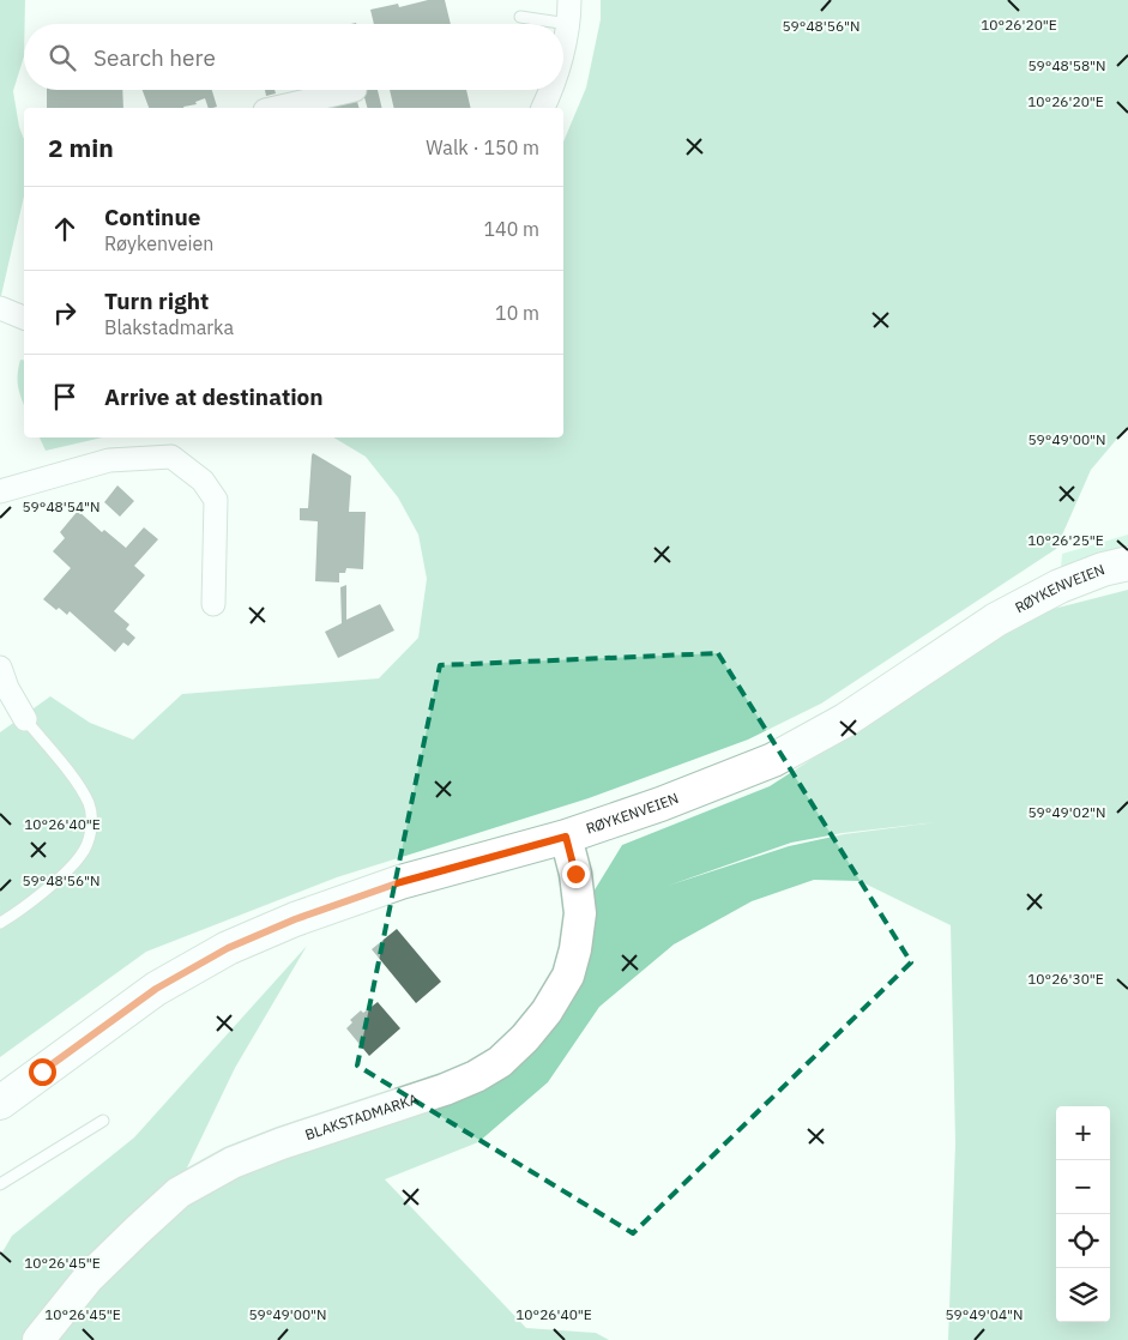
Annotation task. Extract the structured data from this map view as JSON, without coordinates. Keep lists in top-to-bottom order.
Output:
{
  "streets": {
    "main road": ["RØYKENVEIEN", "BLAKSTADMARKA"]
  },
  "crossings": [
    ["RØYKENVEIEN", "BLAKSTADMARKA"]
  ],
  "page": {
    "search": "Search here",
    "heading": ["2 min", "Walk · 150 m"],
    "list": [
      ["Continue", "Røykenveien", "140 m"],
      ["Turn right", "Blakstadmarka", "10 m"],
      "Arrive at destination"
    ],
    "map_buttons": ["+", "−"]
  },
  "coordinates": [
    "10°26'20\"E",
    "59°48'56\"N",
    "59°48'58\"N",
    "59°49'00\"N",
    "59°48'54\"N",
    "10°26'25\"E",
    "59°49'02\"N",
    "10°26'40\"E",
    "10°26'30\"E",
    "10°26'45\"E",
    "59°49'04\"N"
  ]
}
